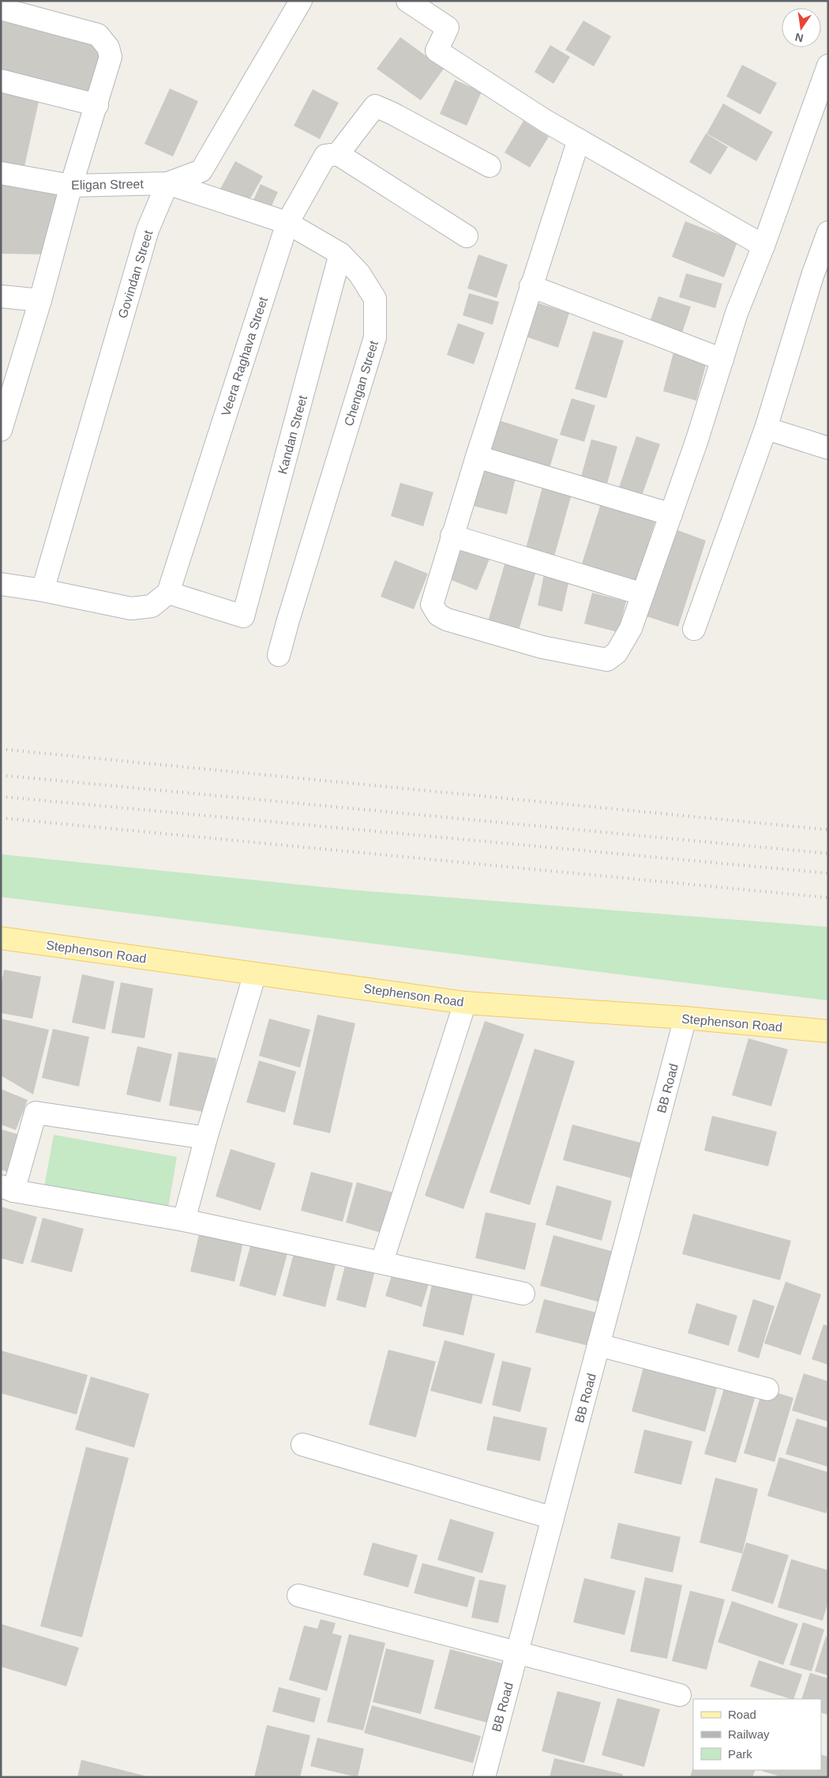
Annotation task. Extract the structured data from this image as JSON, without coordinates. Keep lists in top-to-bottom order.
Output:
{
  "streets": {
    "main road": ["Stephenson Road"],
    "street": [
      "Eligan Street",
      "Govindan Street",
      "Veera Raghava Street",
      "Chengan Street",
      "Kandan Street",
      "BB Road"
    ]
  },
  "crossings": [
    ["Eligan Street", "Govindan Street"],
    ["Eligan Street", "Chengan Street"],
    ["Govindan Street", "Chengan Street"],
    ["Veera Raghava Street", "Chengan Street"],
    ["Veera Raghava Street", "Kandan Street"],
    ["Chengan Street", "Kandan Street"],
    ["Stephenson Road", "BB Road"]
  ],
  "legend": ["Road", "Railway", "Park"],
  "north": "bottom"
}
